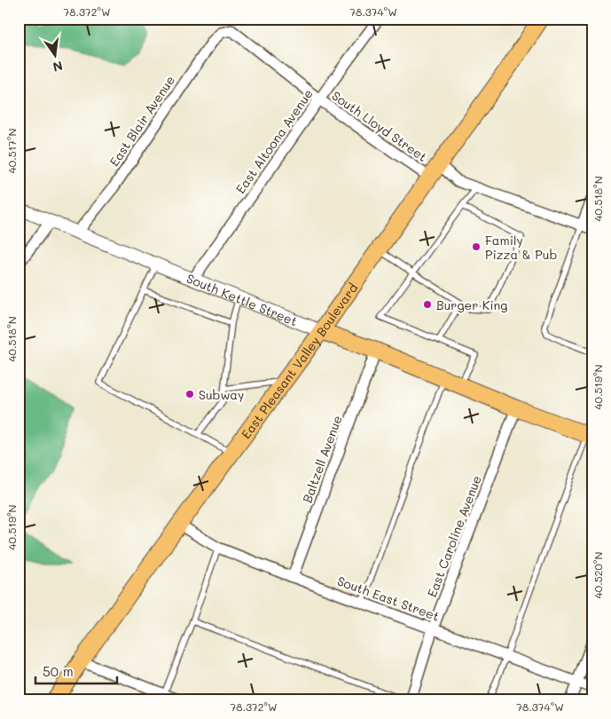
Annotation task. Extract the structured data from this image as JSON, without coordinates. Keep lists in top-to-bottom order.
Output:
{
  "streets": {
    "main road": ["South Kettle Street", "East Pleasant Valley Boulevard"],
    "street": [
      "East Blair Avenue",
      "South Lloyd Street",
      "East Altoona Avenue",
      "Baltzell Avenue",
      "East Caroline Avenue",
      "South East Street"
    ]
  },
  "crossings": [
    ["East Blair Avenue", "South Lloyd Street"],
    ["East Blair Avenue", "South Kettle Street"],
    ["South Lloyd Street", "East Altoona Avenue"],
    ["South Lloyd Street", "East Pleasant Valley Boulevard"],
    ["East Altoona Avenue", "South Kettle Street"],
    ["South Kettle Street", "East Pleasant Valley Boulevard"],
    ["South Kettle Street", "Baltzell Avenue"],
    ["South Kettle Street", "East Caroline Avenue"],
    ["East Pleasant Valley Boulevard", "South East Street"],
    ["Baltzell Avenue", "South East Street"],
    ["East Caroline Avenue", "South East Street"]
  ],
  "places": ["Family Pizza & Pub", "Burger King", "Subway"],
  "scale_bar": "50 m",
  "north": "bottom",
  "coordinates": [
    "78.372°W",
    "78.374°W",
    "40.517°N",
    "40.518°N",
    "40.519°N",
    "40.520°N"
  ]
}
